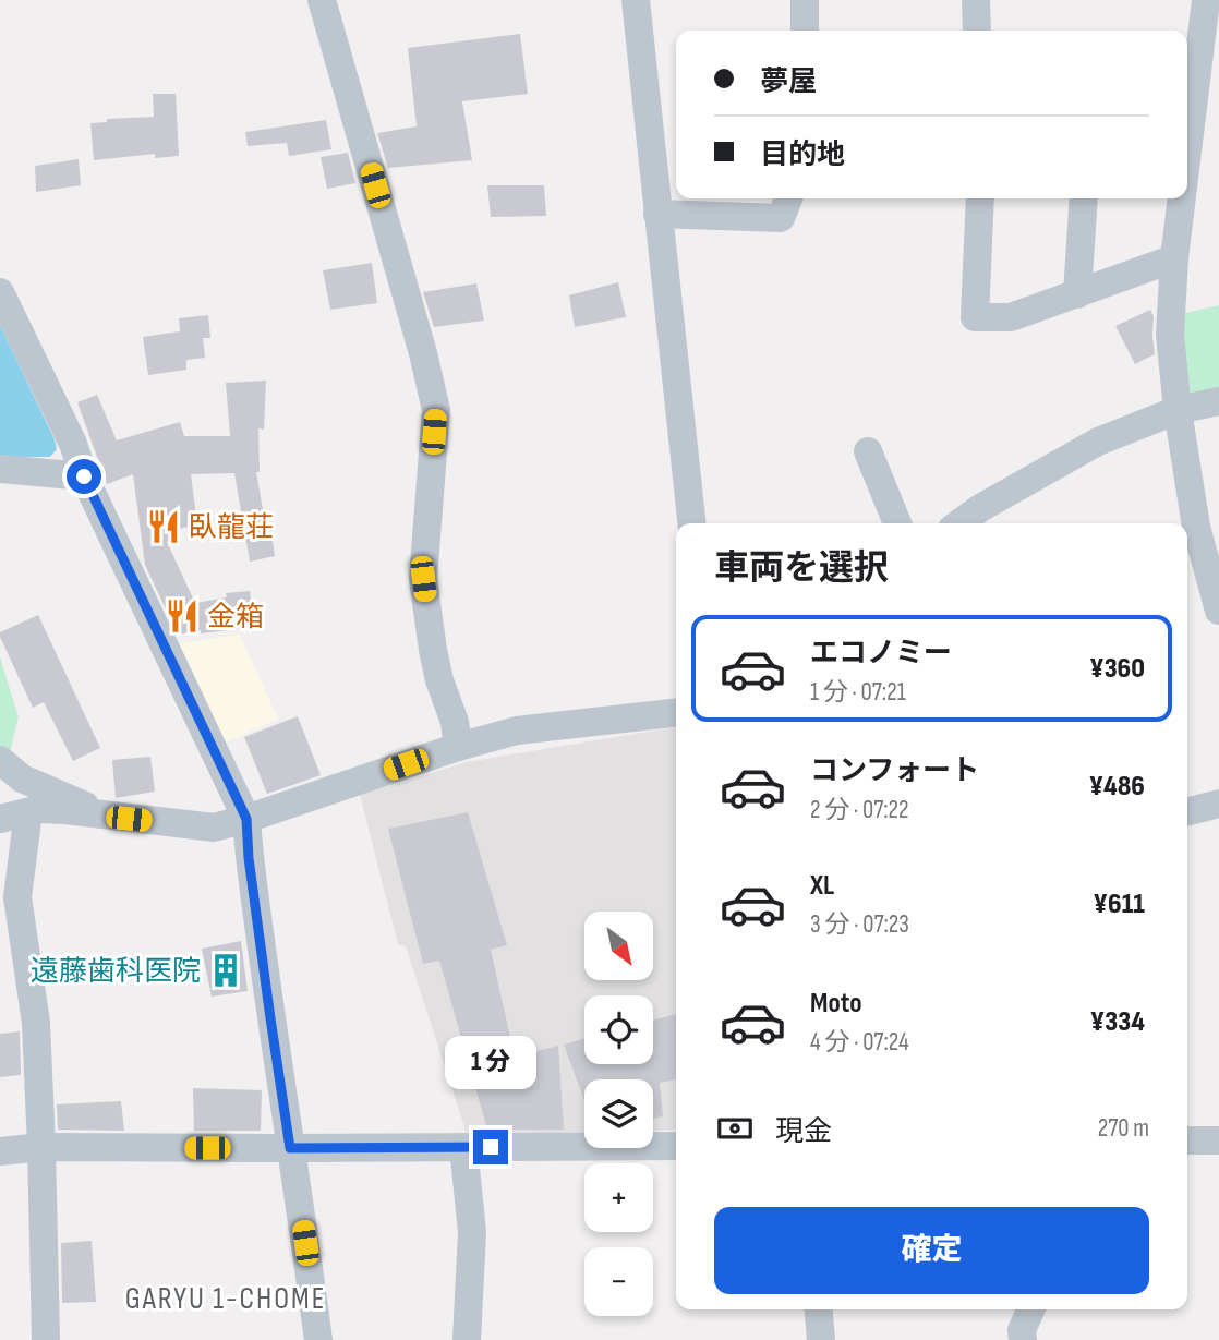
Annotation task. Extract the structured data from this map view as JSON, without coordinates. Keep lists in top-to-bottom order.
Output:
{
  "districts": ["GARYU 1-CHOME"],
  "places": {
    "restaurant": ["臥龍荘", "金箱"],
    "building": ["遠藤歯科医院"]
  },
  "north": "bottom right",
  "page": {
    "banner": ["夢屋", "目的地"],
    "heading": "車両を選択",
    "list": [
      {
        "name": "エコノミー",
        "note": "1 分 · 07:21",
        "value": "¥360"
      },
      {
        "name": "コンフォート",
        "note": "2 分 · 07:22",
        "value": "¥486"
      },
      {
        "name": "XL",
        "note": "3 分 · 07:23",
        "value": "¥611"
      },
      {
        "name": "Moto",
        "note": "4 分 · 07:24",
        "value": "¥334"
      }
    ],
    "map_buttons": ["+", "−"],
    "bubble": "1 分",
    "pay": ["現金", "270 m"],
    "buttons": "確定"
  }
}
